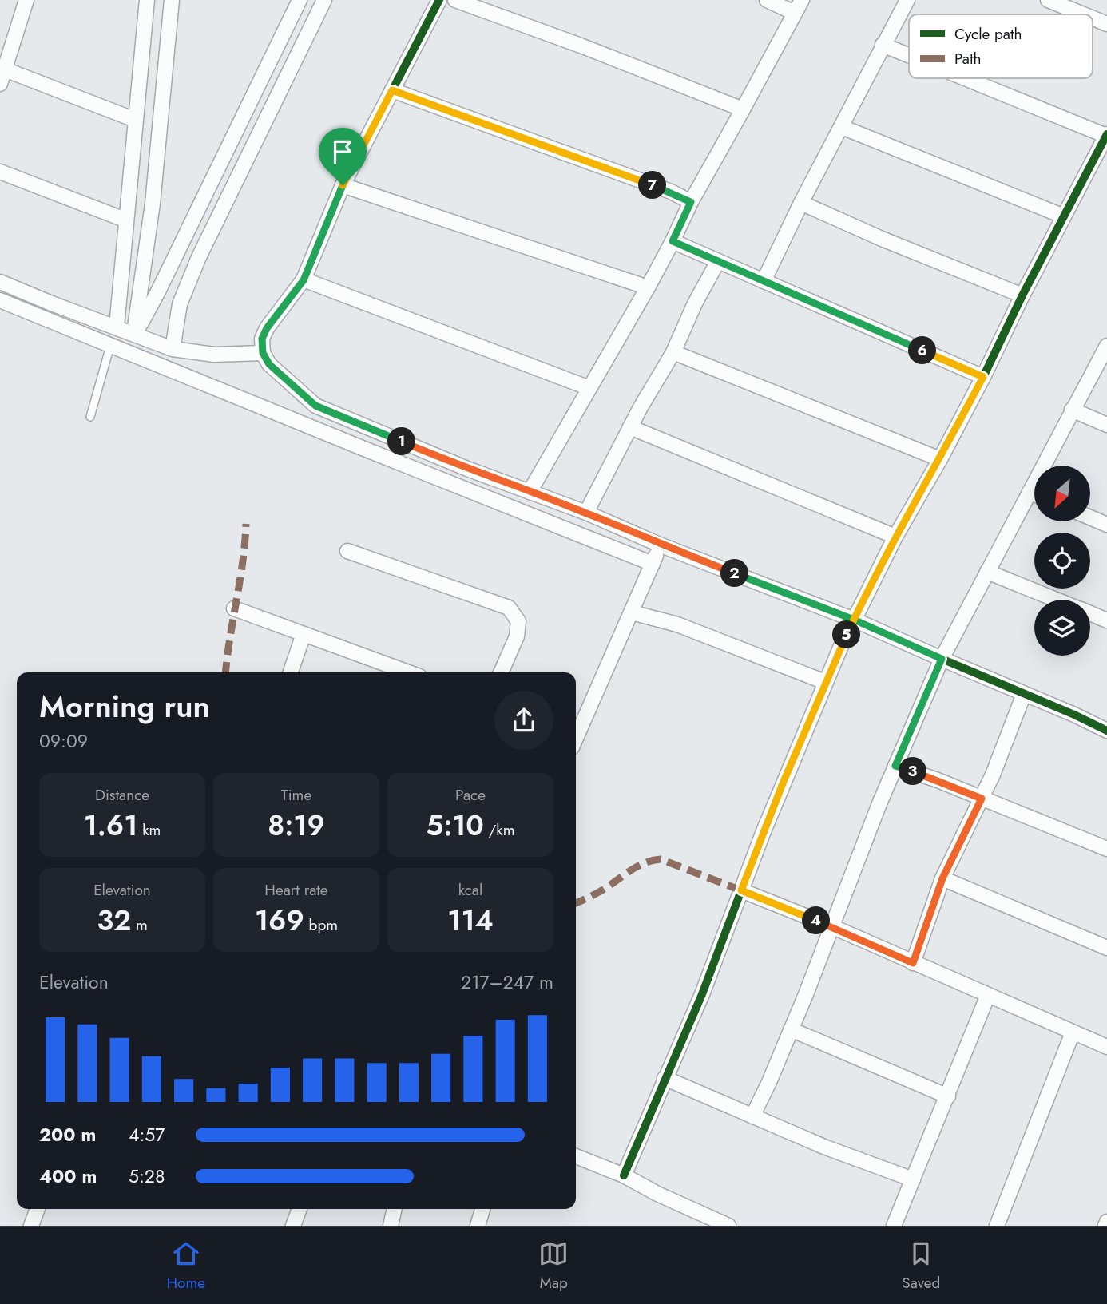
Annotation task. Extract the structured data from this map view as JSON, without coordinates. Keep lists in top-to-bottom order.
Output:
{
  "legend": ["Cycle path", "Path"],
  "north": "bottom left",
  "page": {
    "pins": [
      "7",
      "6",
      "1",
      "2",
      "5",
      "3",
      "4"
    ],
    "heading": ["Morning run", "09:09"],
    "stats": [
      ["Distance", "1.61 km"],
      ["Time", "8:19"],
      ["Pace", "5:10 /km"],
      ["Elevation", "32 m"],
      ["Heart rate", "169 bpm"],
      ["kcal", "114"]
    ],
    "chart": ["Elevation", "217–247 m"],
    "list": [
      {
        "name": "200 m",
        "note": "4:57"
      },
      {
        "name": "400 m",
        "note": "5:28"
      }
    ],
    "tabs": ["Home", "Map", "Saved"]
  }
}
